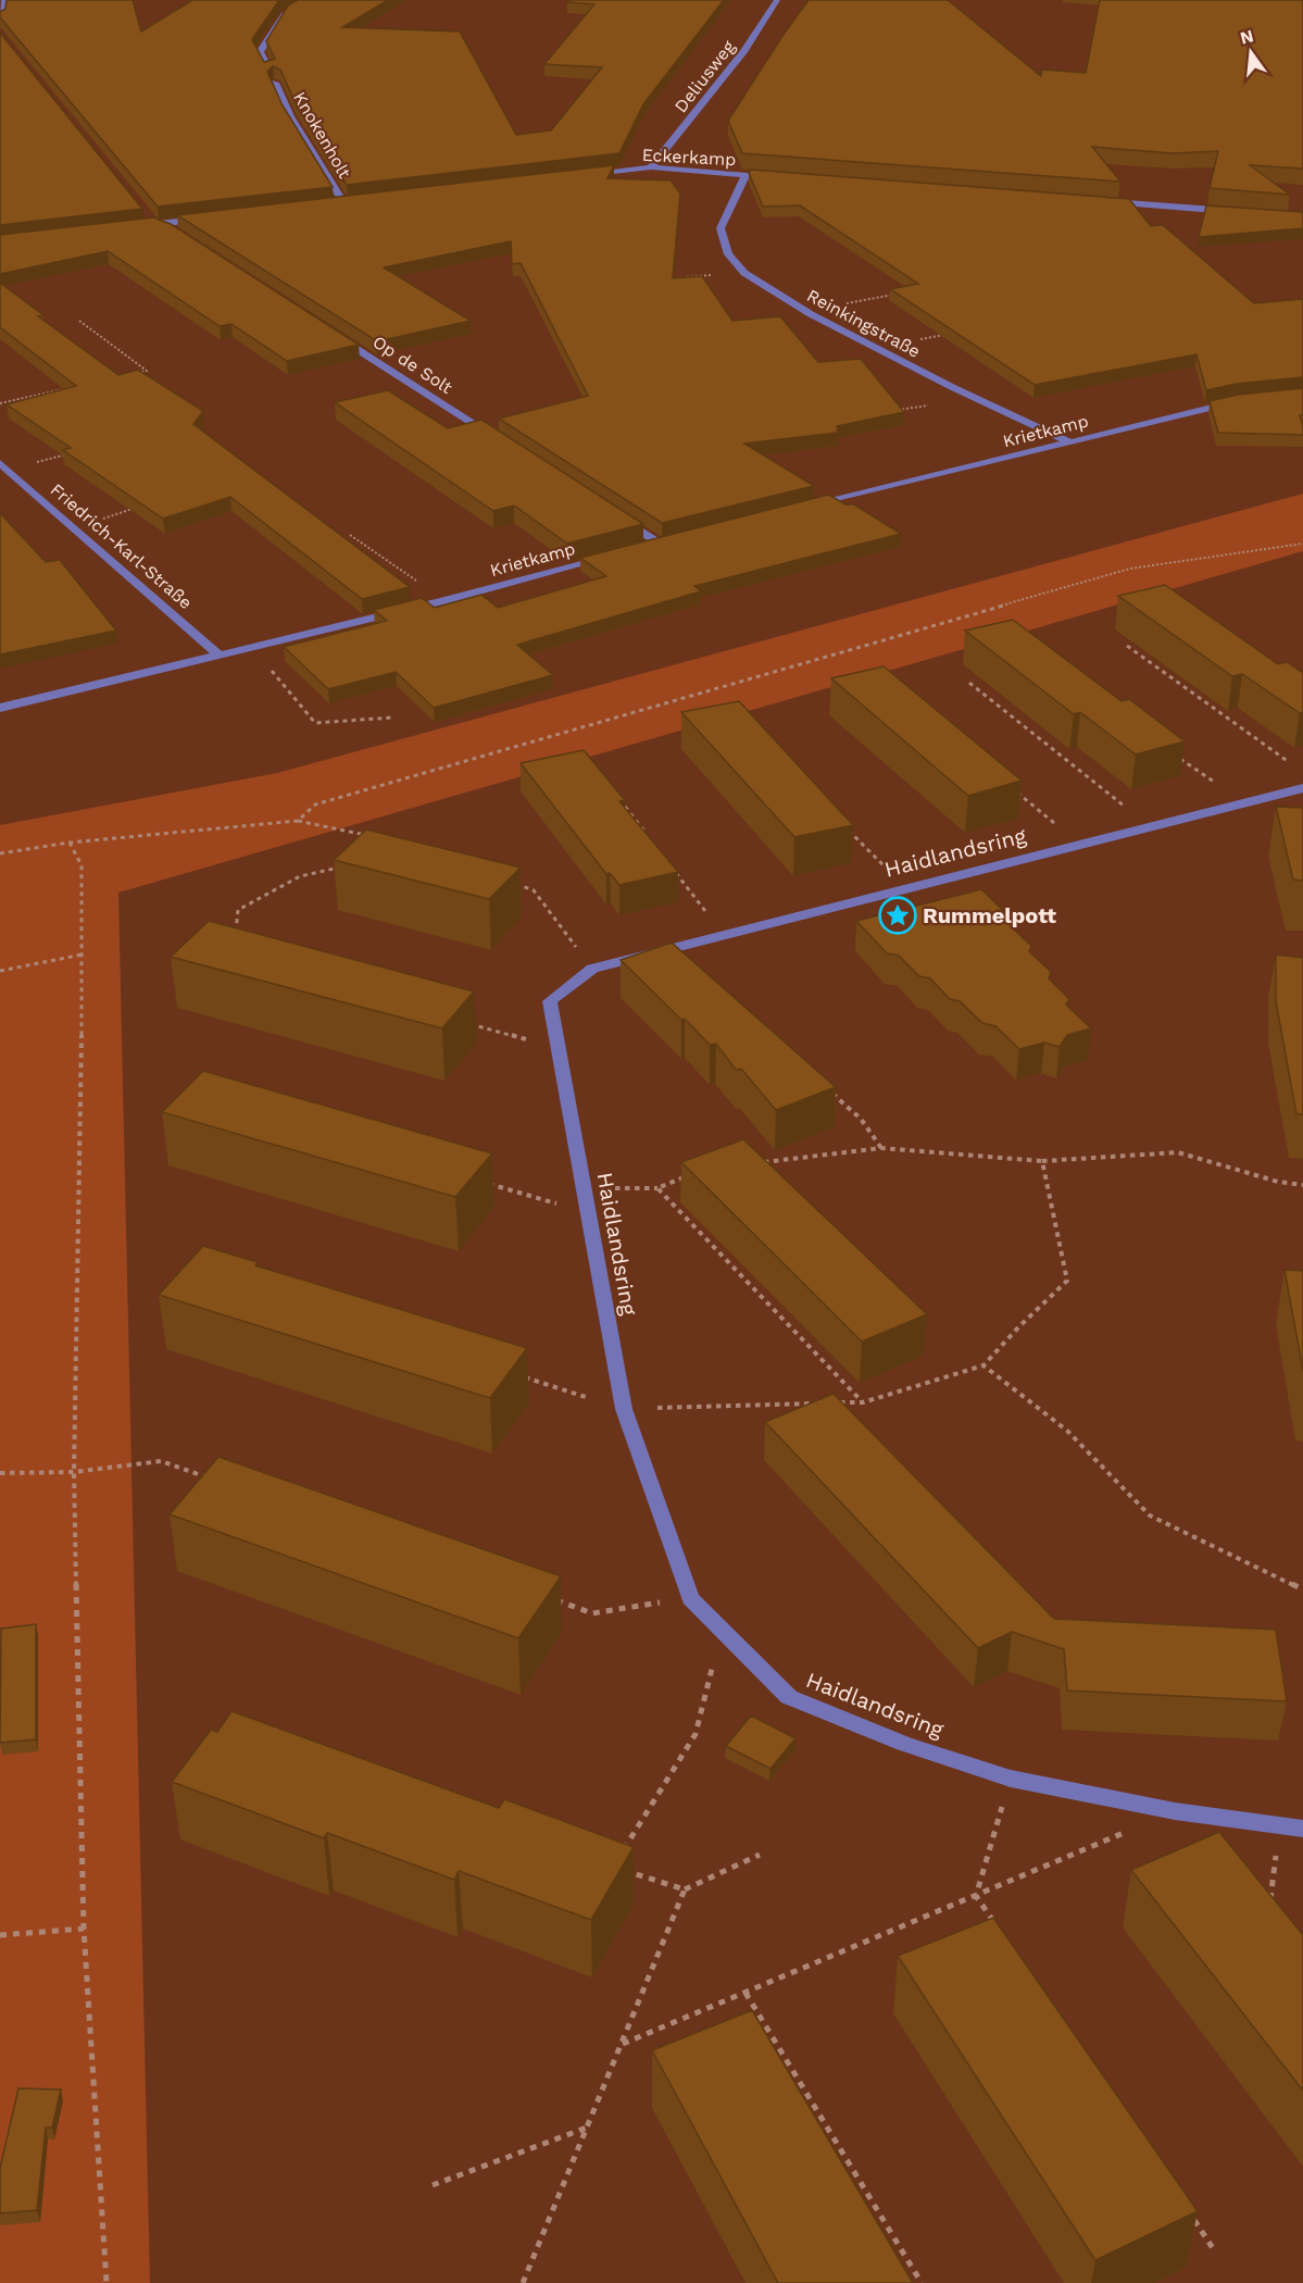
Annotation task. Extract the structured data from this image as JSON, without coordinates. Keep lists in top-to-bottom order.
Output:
{
  "streets": {
    "street": [
      "Deliusweg",
      "Knokenholt",
      "Eckerkamp",
      "Reinkingstraße",
      "Op de Solt",
      "Krietkamp",
      "Friedrich-Karl-Straße",
      "Haidlandsring"
    ]
  },
  "crossings": [
    ["Deliusweg", "Eckerkamp"],
    ["Eckerkamp", "Reinkingstraße"],
    ["Reinkingstraße", "Krietkamp"],
    ["Krietkamp", "Friedrich-Karl-Straße"]
  ],
  "places": {
    "place": ["Rummelpott"]
  },
  "north": "top"
}
